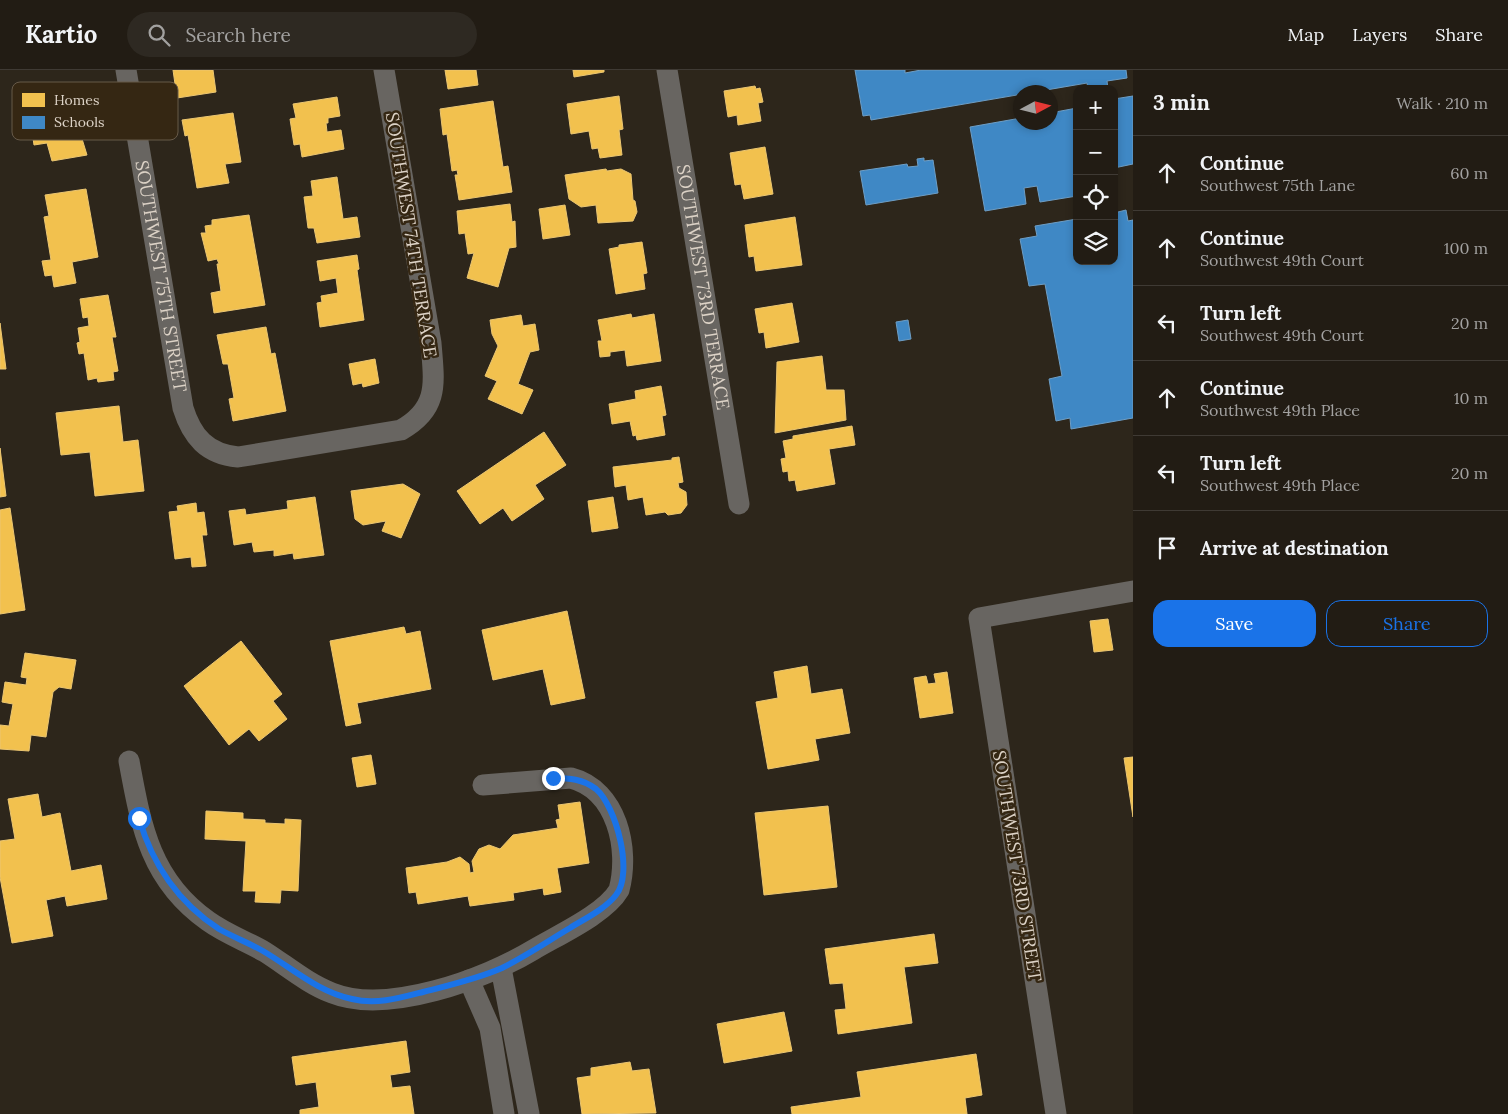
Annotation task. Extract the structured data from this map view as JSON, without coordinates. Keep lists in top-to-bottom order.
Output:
{
  "streets": {
    "street": [
      "SOUTHWEST 74TH TERRACE",
      "SOUTHWEST 75TH STREET",
      "SOUTHWEST 73RD TERRACE",
      "SOUTHWEST 73RD STREET"
    ]
  },
  "crossings": [
    ["SOUTHWEST 74TH TERRACE", "SOUTHWEST 75TH STREET"]
  ],
  "legend": ["Homes", "Schools"],
  "north": "right",
  "page": {
    "header": "Kartio",
    "search": "Search here",
    "nav": ["Map", "Layers", "Share"],
    "heading": ["3 min", "Walk · 210 m"],
    "map_buttons": ["+", "−"],
    "list": [
      ["Continue", "Southwest 75th Lane", "60 m"],
      ["Continue", "Southwest 49th Court", "100 m"],
      ["Turn left", "Southwest 49th Court", "20 m"],
      ["Continue", "Southwest 49th Place", "10 m"],
      ["Turn left", "Southwest 49th Place", "20 m"],
      "Arrive at destination"
    ],
    "buttons": ["Save", "Share"]
  }
}
